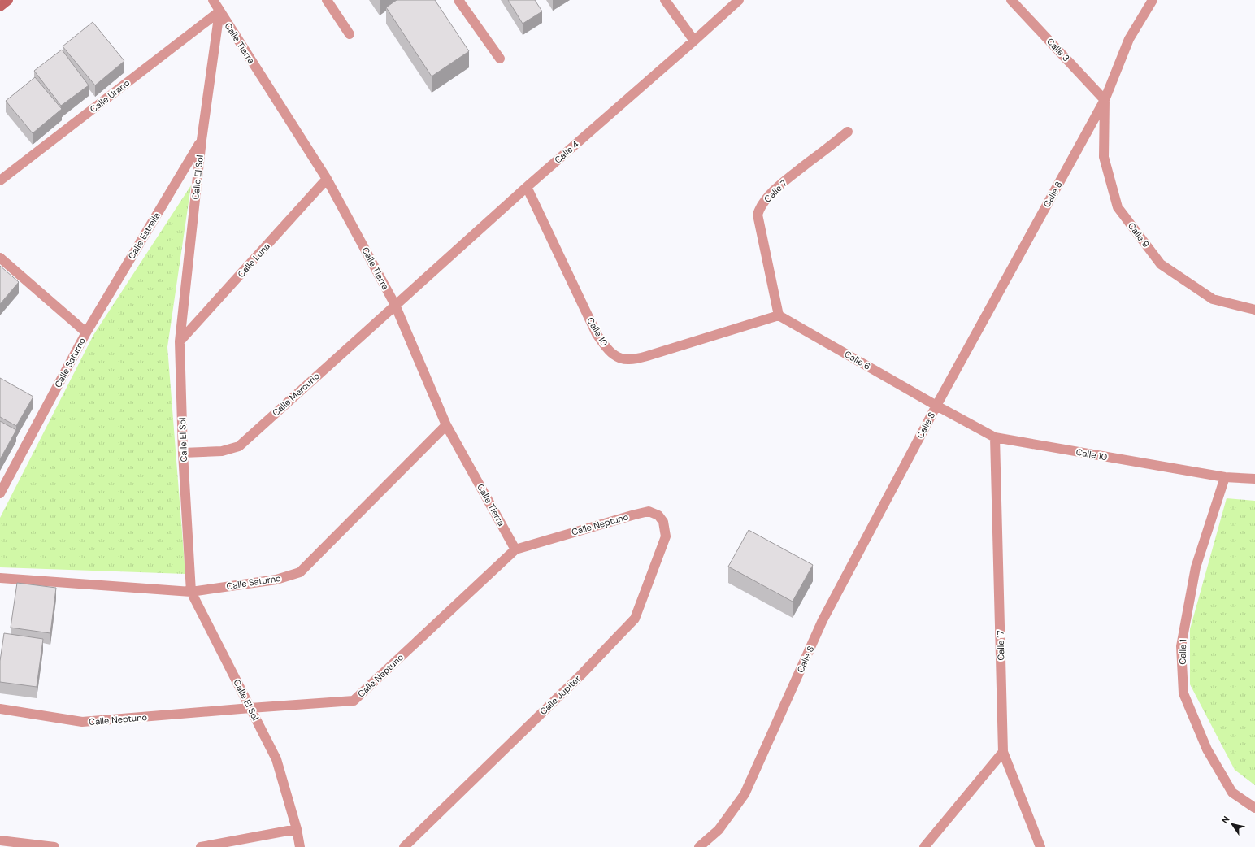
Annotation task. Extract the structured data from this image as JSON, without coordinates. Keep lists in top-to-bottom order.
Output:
{
  "streets": {
    "street": [
      "Calle Tierra",
      "Calle 3",
      "Calle Urano",
      "Calle 4",
      "Calle El Sol",
      "Calle 7",
      "Calle 8",
      "Calle 9",
      "Calle Estrella",
      "Calle Luna",
      "Calle 10",
      "Calle 6",
      "Calle Saturno",
      "Calle Mercurio",
      "Calle Neptuno",
      "Calle 17",
      "Calle 1",
      "Calle Jupiter"
    ]
  },
  "crossings": [
    ["Calle Tierra", "Calle Urano"],
    ["Calle Tierra", "Calle 4"],
    ["Calle Tierra", "Calle El Sol"],
    ["Calle Tierra", "Calle Luna"],
    ["Calle Tierra", "Calle Saturno"],
    ["Calle Tierra", "Calle Mercurio"],
    ["Calle Tierra", "Calle Neptuno"],
    ["Calle 3", "Calle 8"],
    ["Calle 3", "Calle 9"],
    ["Calle Urano", "Calle El Sol"],
    ["Calle 4", "Calle 10"],
    ["Calle 4", "Calle Mercurio"],
    ["Calle El Sol", "Calle Estrella"],
    ["Calle El Sol", "Calle Luna"],
    ["Calle El Sol", "Calle Saturno"],
    ["Calle El Sol", "Calle Mercurio"],
    ["Calle El Sol", "Calle Neptuno"],
    ["Calle 7", "Calle 10"],
    ["Calle 7", "Calle 6"],
    ["Calle 8", "Calle 9"],
    ["Calle 8", "Calle 10"],
    ["Calle 8", "Calle 6"],
    ["Calle Estrella", "Calle Saturno"],
    ["Calle 10", "Calle 6"],
    ["Calle 10", "Calle 17"],
    ["Calle 10", "Calle 1"],
    ["Calle Neptuno", "Calle Jupiter"]
  ],
  "north": "top left"
}
